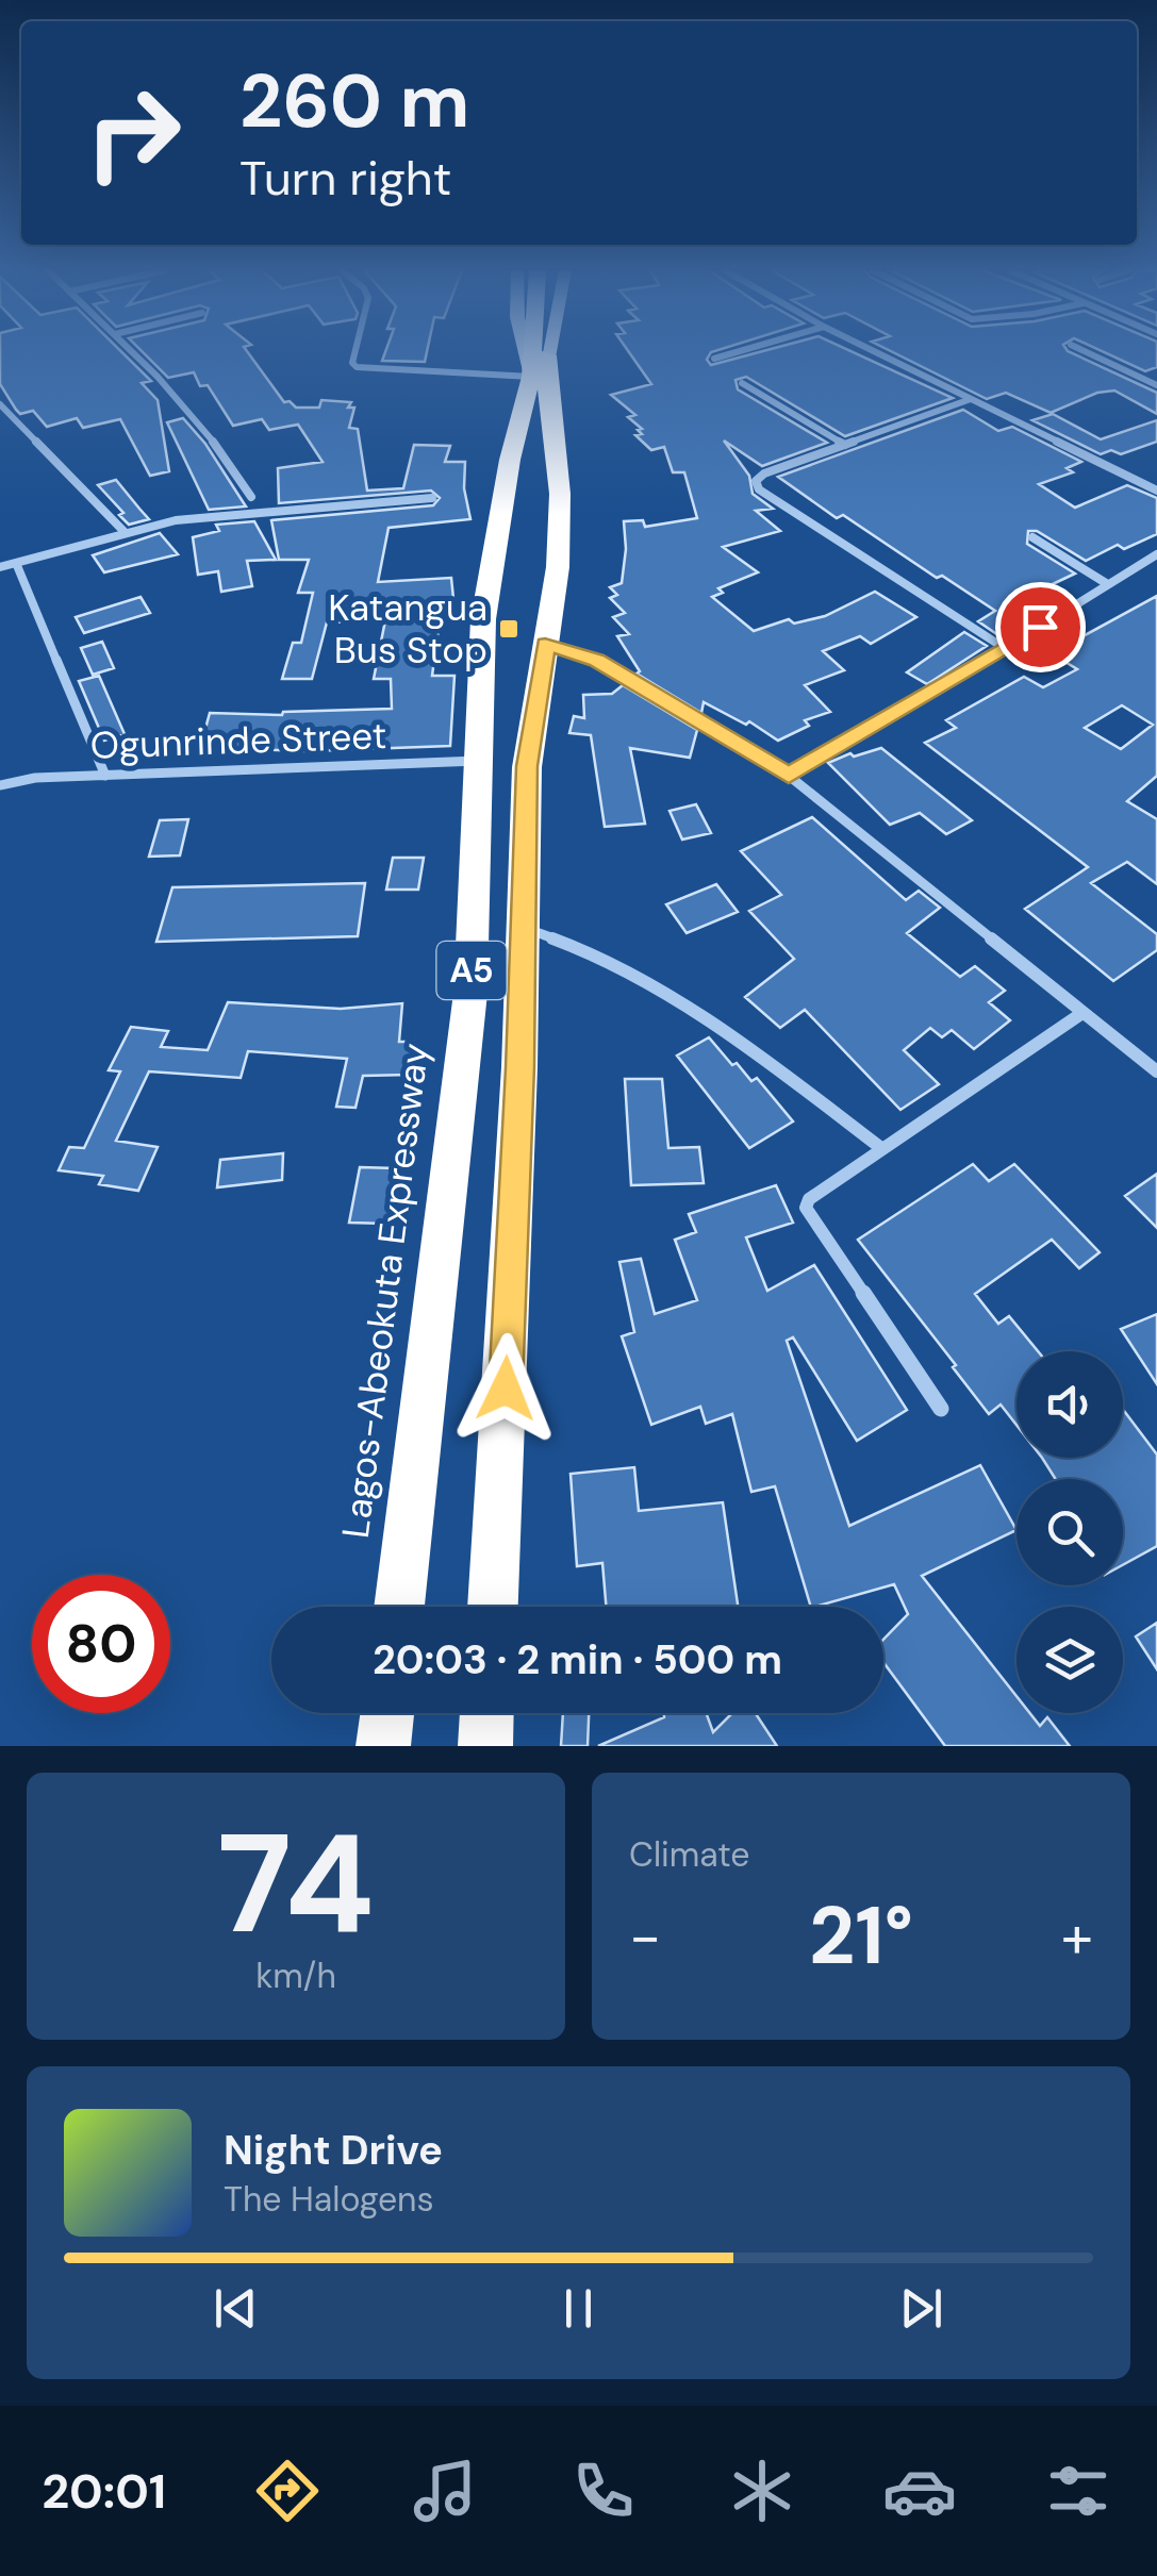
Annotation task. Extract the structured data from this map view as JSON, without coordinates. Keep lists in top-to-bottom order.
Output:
{
  "streets": {
    "highway": ["A5", "Lagos-Abeokuta Expressway"],
    "street": ["Ogunrinde Street"]
  },
  "crossings": [
    ["Ogunrinde Street", "Lagos-Abeokuta Expressway"]
  ],
  "places": {
    "transit": ["Katangua Bus Stop"]
  },
  "page": {
    "turn": ["260 m", "Turn right"],
    "limit": "80",
    "trip": "20:03 · 2 min · 500 m",
    "tile": [
      ["74", "km/h"],
      "Climate"
    ],
    "heat": ["−", "21°", "+"],
    "song": ["Night Drive", "The Halogens"],
    "tabs": "20:01"
  }
}
